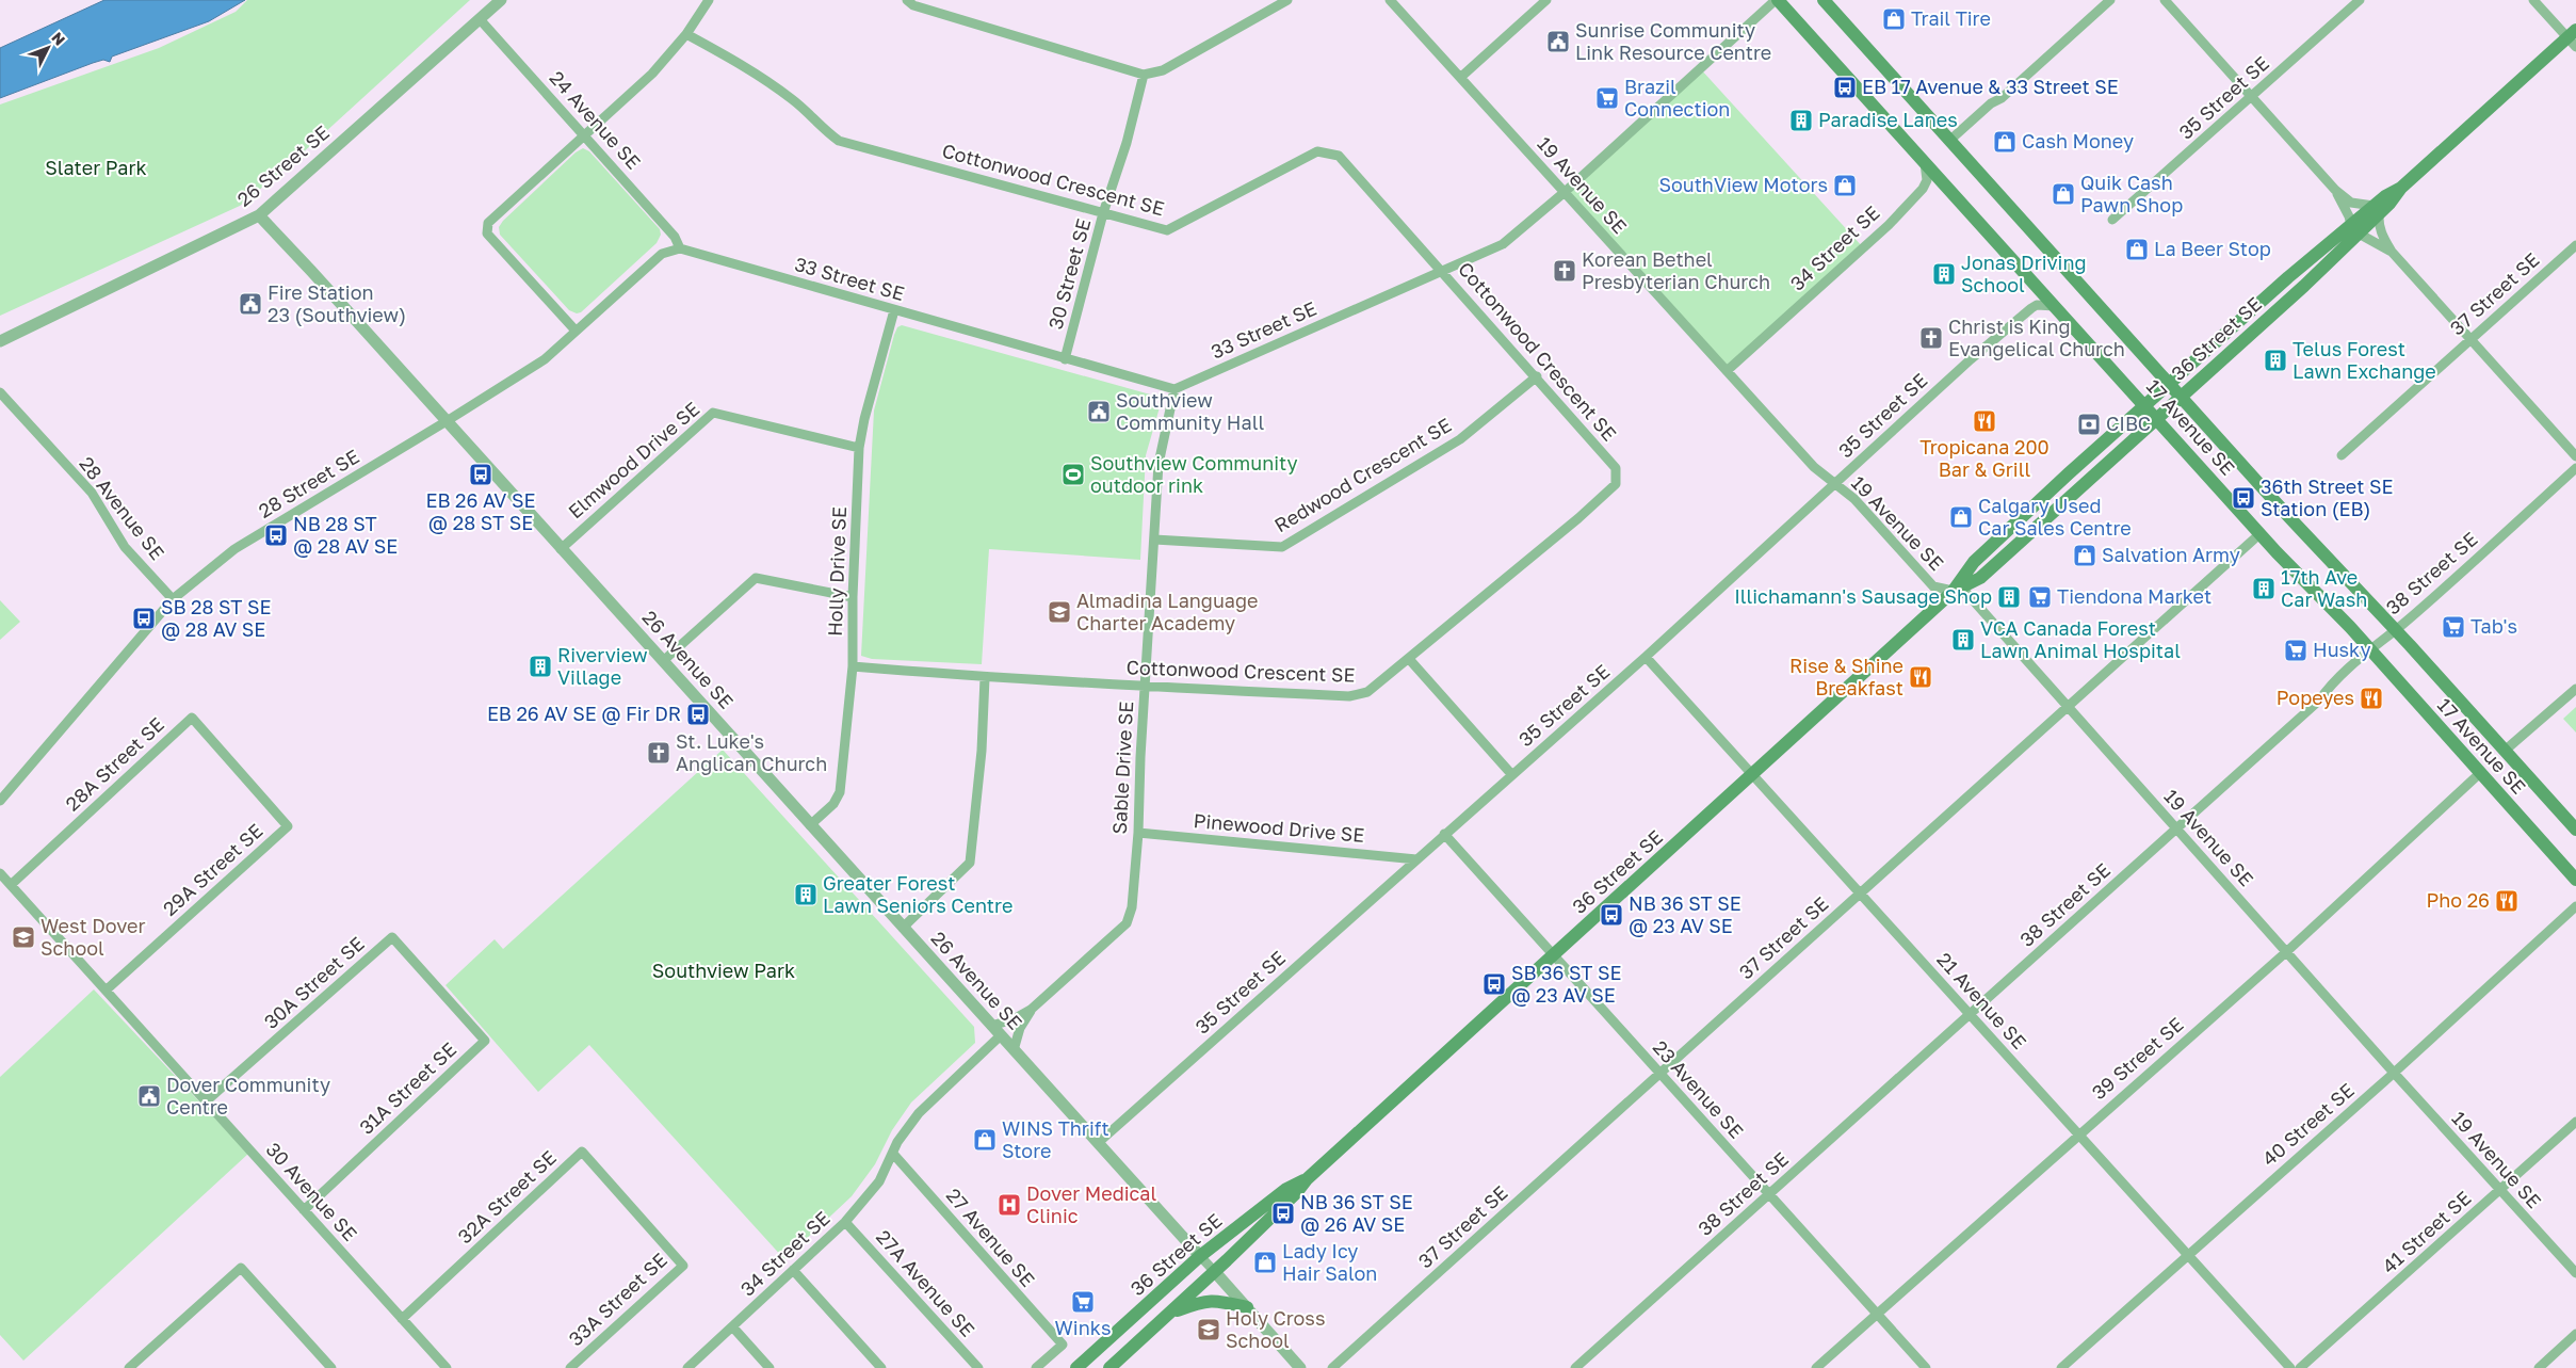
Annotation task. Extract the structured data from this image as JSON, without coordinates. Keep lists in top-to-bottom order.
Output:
{
  "streets": {
    "main road": ["36 Street SE", "17 Avenue SE"],
    "street": [
      "35 Street SE",
      "24 Avenue SE",
      "26 Street SE",
      "Cottonwood Crescent SE",
      "19 Avenue SE",
      "34 Street SE",
      "30 Street SE",
      "33 Street SE",
      "37 Street SE",
      "Elmwood Drive SE",
      "Redwood Crescent SE",
      "28 Street SE",
      "28 Avenue SE",
      "Holly Drive SE",
      "38 Street SE",
      "26 Avenue SE",
      "28A Street SE",
      "Sable Drive SE",
      "Pinewood Drive SE",
      "29A Street SE",
      "30A Street SE",
      "21 Avenue SE",
      "39 Street SE",
      "31A Street SE",
      "23 Avenue SE",
      "40 Street SE",
      "30 Avenue SE",
      "32A Street SE",
      "41 Street SE",
      "27 Avenue SE",
      "27A Avenue SE",
      "33A Street SE"
    ]
  },
  "crossings": [
    ["35 Street SE", "19 Avenue SE"],
    ["35 Street SE", "17 Avenue SE"],
    ["35 Street SE", "26 Avenue SE"],
    ["35 Street SE", "Pinewood Drive SE"],
    ["35 Street SE", "21 Avenue SE"],
    ["35 Street SE", "23 Avenue SE"],
    ["24 Avenue SE", "26 Street SE"],
    ["24 Avenue SE", "33 Street SE"],
    ["24 Avenue SE", "28 Street SE"],
    ["26 Street SE", "26 Avenue SE"],
    ["Cottonwood Crescent SE", "30 Street SE"],
    ["Cottonwood Crescent SE", "33 Street SE"],
    ["Cottonwood Crescent SE", "Redwood Crescent SE"],
    ["Cottonwood Crescent SE", "Holly Drive SE"],
    ["Cottonwood Crescent SE", "Sable Drive SE"],
    ["19 Avenue SE", "34 Street SE"],
    ["19 Avenue SE", "33 Street SE"],
    ["19 Avenue SE", "37 Street SE"],
    ["19 Avenue SE", "36 Street SE"],
    ["19 Avenue SE", "38 Street SE"],
    ["19 Avenue SE", "39 Street SE"],
    ["19 Avenue SE", "40 Street SE"],
    ["19 Avenue SE", "41 Street SE"],
    ["34 Street SE", "17 Avenue SE"],
    ["34 Street SE", "27 Avenue SE"],
    ["34 Street SE", "27A Avenue SE"],
    ["30 Street SE", "33 Street SE"],
    ["33 Street SE", "17 Avenue SE"],
    ["33 Street SE", "28 Street SE"],
    ["33 Street SE", "Holly Drive SE"],
    ["33 Street SE", "Sable Drive SE"],
    ["37 Street SE", "17 Avenue SE"],
    ["37 Street SE", "21 Avenue SE"],
    ["37 Street SE", "23 Avenue SE"],
    ["36 Street SE", "17 Avenue SE"],
    ["36 Street SE", "26 Avenue SE"],
    ["36 Street SE", "21 Avenue SE"],
    ["36 Street SE", "23 Avenue SE"],
    ["17 Avenue SE", "38 Street SE"],
    ["17 Avenue SE", "39 Street SE"],
    ["Elmwood Drive SE", "Holly Drive SE"],
    ["Elmwood Drive SE", "26 Avenue SE"],
    ["Redwood Crescent SE", "Sable Drive SE"],
    ["28 Street SE", "28 Avenue SE"],
    ["28 Street SE", "26 Avenue SE"],
    ["Holly Drive SE", "26 Avenue SE"],
    ["38 Street SE", "21 Avenue SE"],
    ["38 Street SE", "23 Avenue SE"],
    ["26 Avenue SE", "Sable Drive SE"],
    ["28A Street SE", "29A Street SE"],
    ["28A Street SE", "30 Avenue SE"],
    ["Sable Drive SE", "Pinewood Drive SE"],
    ["29A Street SE", "30 Avenue SE"],
    ["30A Street SE", "31A Street SE"],
    ["30A Street SE", "30 Avenue SE"],
    ["21 Avenue SE", "39 Street SE"],
    ["21 Avenue SE", "40 Street SE"],
    ["39 Street SE", "23 Avenue SE"],
    ["31A Street SE", "30 Avenue SE"],
    ["30 Avenue SE", "32A Street SE"],
    ["32A Street SE", "33A Street SE"]
  ],
  "parks": ["Slater Park", "Southview Park"],
  "places": {
    "shop": [
      "Trail Tire",
      "Cash Money",
      "SouthView Motors",
      "Quik Cash Pawn Shop",
      "La Beer Stop",
      "Calgary Used Car Sales Centre",
      "Salvation Army",
      "WINS Thrift Store",
      "Lady Icy Hair Salon"
    ],
    "public building": [
      "Sunrise Community Link Resource Centre",
      "Fire Station 23 (Southview)",
      "Southview Community Hall",
      "Dover Community Centre"
    ],
    "bus stop": [
      "EB 17 Avenue & 33 Street SE",
      "EB 26 AV SE @ 28 ST SE",
      "36th Street SE Station (EB)",
      "NB 28 ST @ 28 AV SE",
      "SB 28 ST SE @ 28 AV SE",
      "EB 26 AV SE @ Fir DR",
      "NB 36 ST SE @ 23 AV SE",
      "SB 36 ST SE @ 23 AV SE",
      "NB 36 ST SE @ 26 AV SE"
    ],
    "supermarket": [
      "Brazil Connection",
      "Tiendona Market",
      "Tab's",
      "Husky",
      "Winks"
    ],
    "building": [
      "Paradise Lanes",
      "Jonas Driving School",
      "Telus Forest Lawn Exchange",
      "17th Ave Car Wash",
      "Illichamann's Sausage Shop",
      "VCA Canada Forest Lawn Animal Hospital",
      "Riverview Village",
      "Greater Forest Lawn Seniors Centre"
    ],
    "church": ["Korean Bethel Presbyterian Church", "Christ is King Evangelical Church", "St. Luke's Anglican Church"],
    "restaurant": [
      "Tropicana 200 Bar & Grill",
      "Rise & Shine Breakfast",
      "Popeyes",
      "Pho 26"
    ],
    "bank": ["CIBC"],
    "sports": ["Southview Community outdoor rink"],
    "school or university": ["Almadina Language Charter Academy", "West Dover School", "Holy Cross School"],
    "hospital": ["Dover Medical Clinic"]
  },
  "north": "top right"
}
